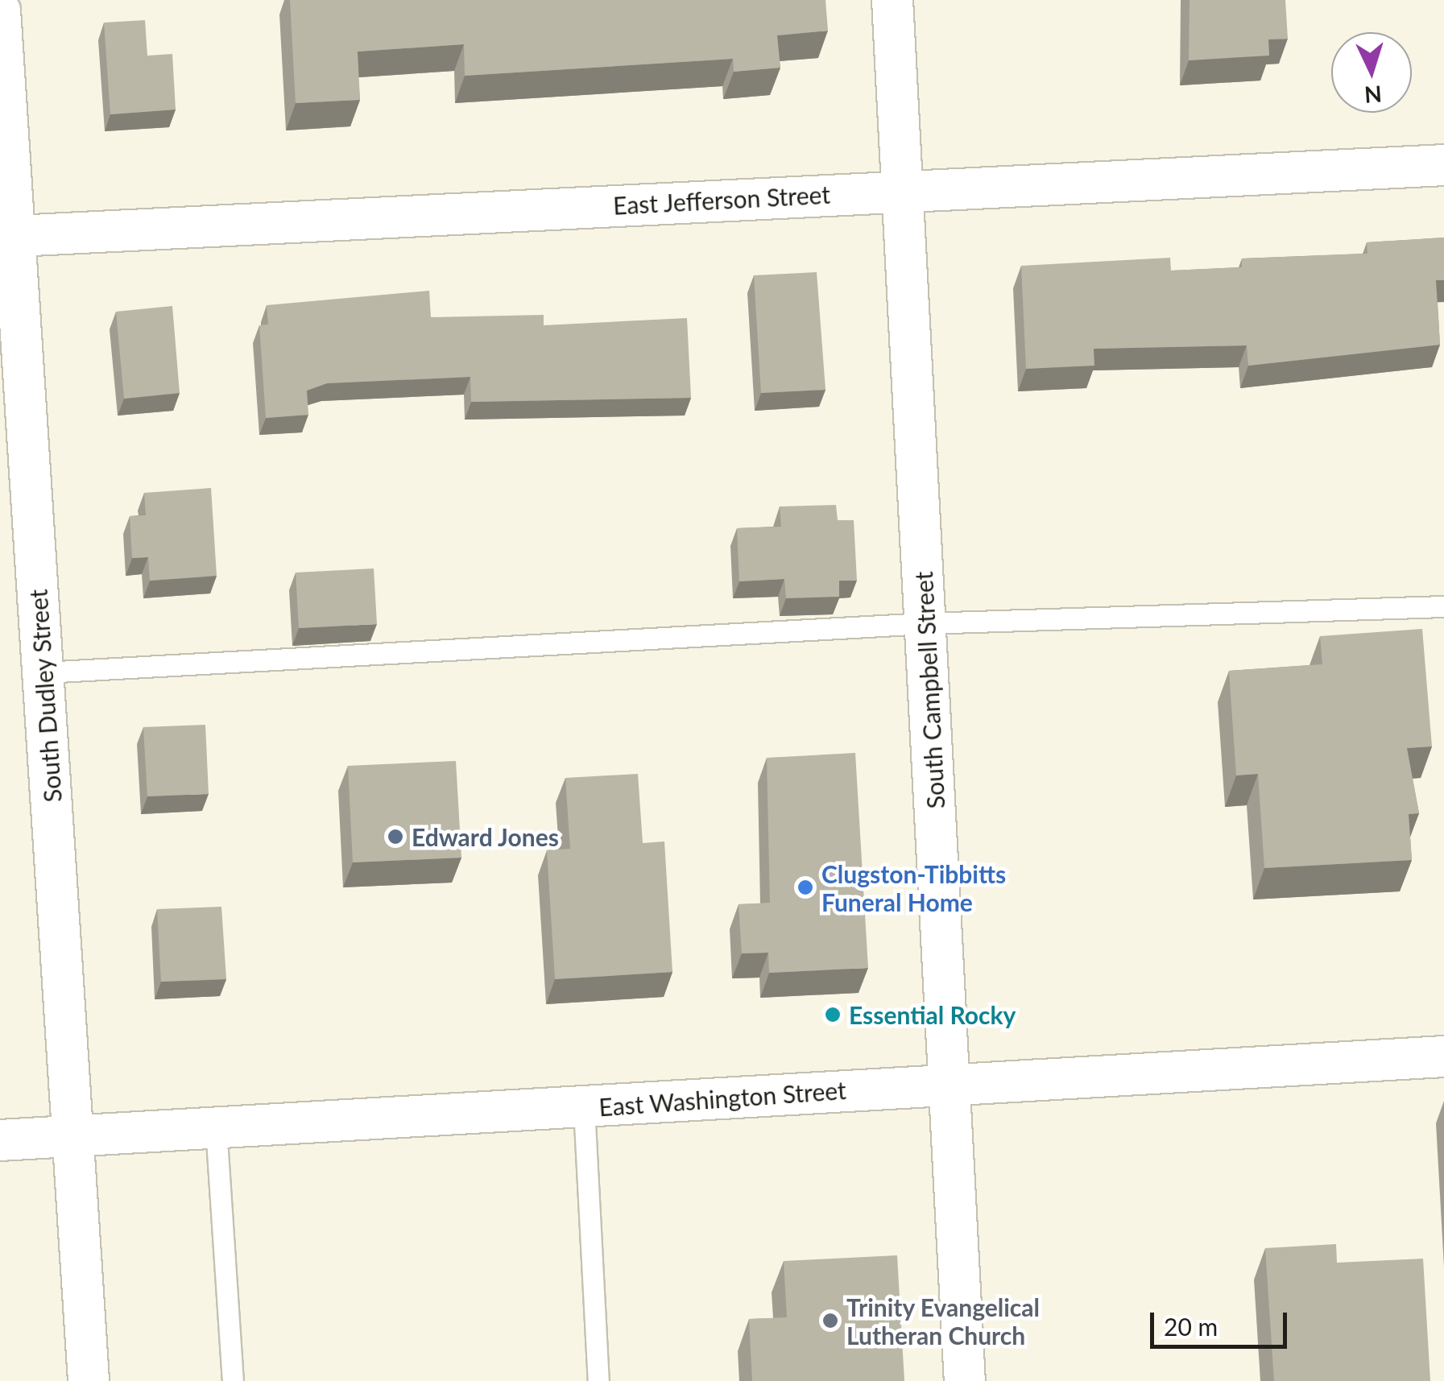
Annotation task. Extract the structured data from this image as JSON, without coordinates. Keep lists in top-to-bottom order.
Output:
{
  "streets": {
    "street": [
      "East Jefferson Street",
      "South Campbell Street",
      "South Dudley Street",
      "East Washington Street"
    ]
  },
  "crossings": [
    ["East Jefferson Street", "South Campbell Street"],
    ["East Jefferson Street", "South Dudley Street"],
    ["South Campbell Street", "East Washington Street"],
    ["South Dudley Street", "East Washington Street"]
  ],
  "places": [
    "Edward Jones",
    "Clugston-Tibbitts Funeral Home",
    "Essential Rocky",
    "Trinity Evangelical Lutheran Church"
  ],
  "scale_bar": "20 m",
  "north": "bottom"
}
